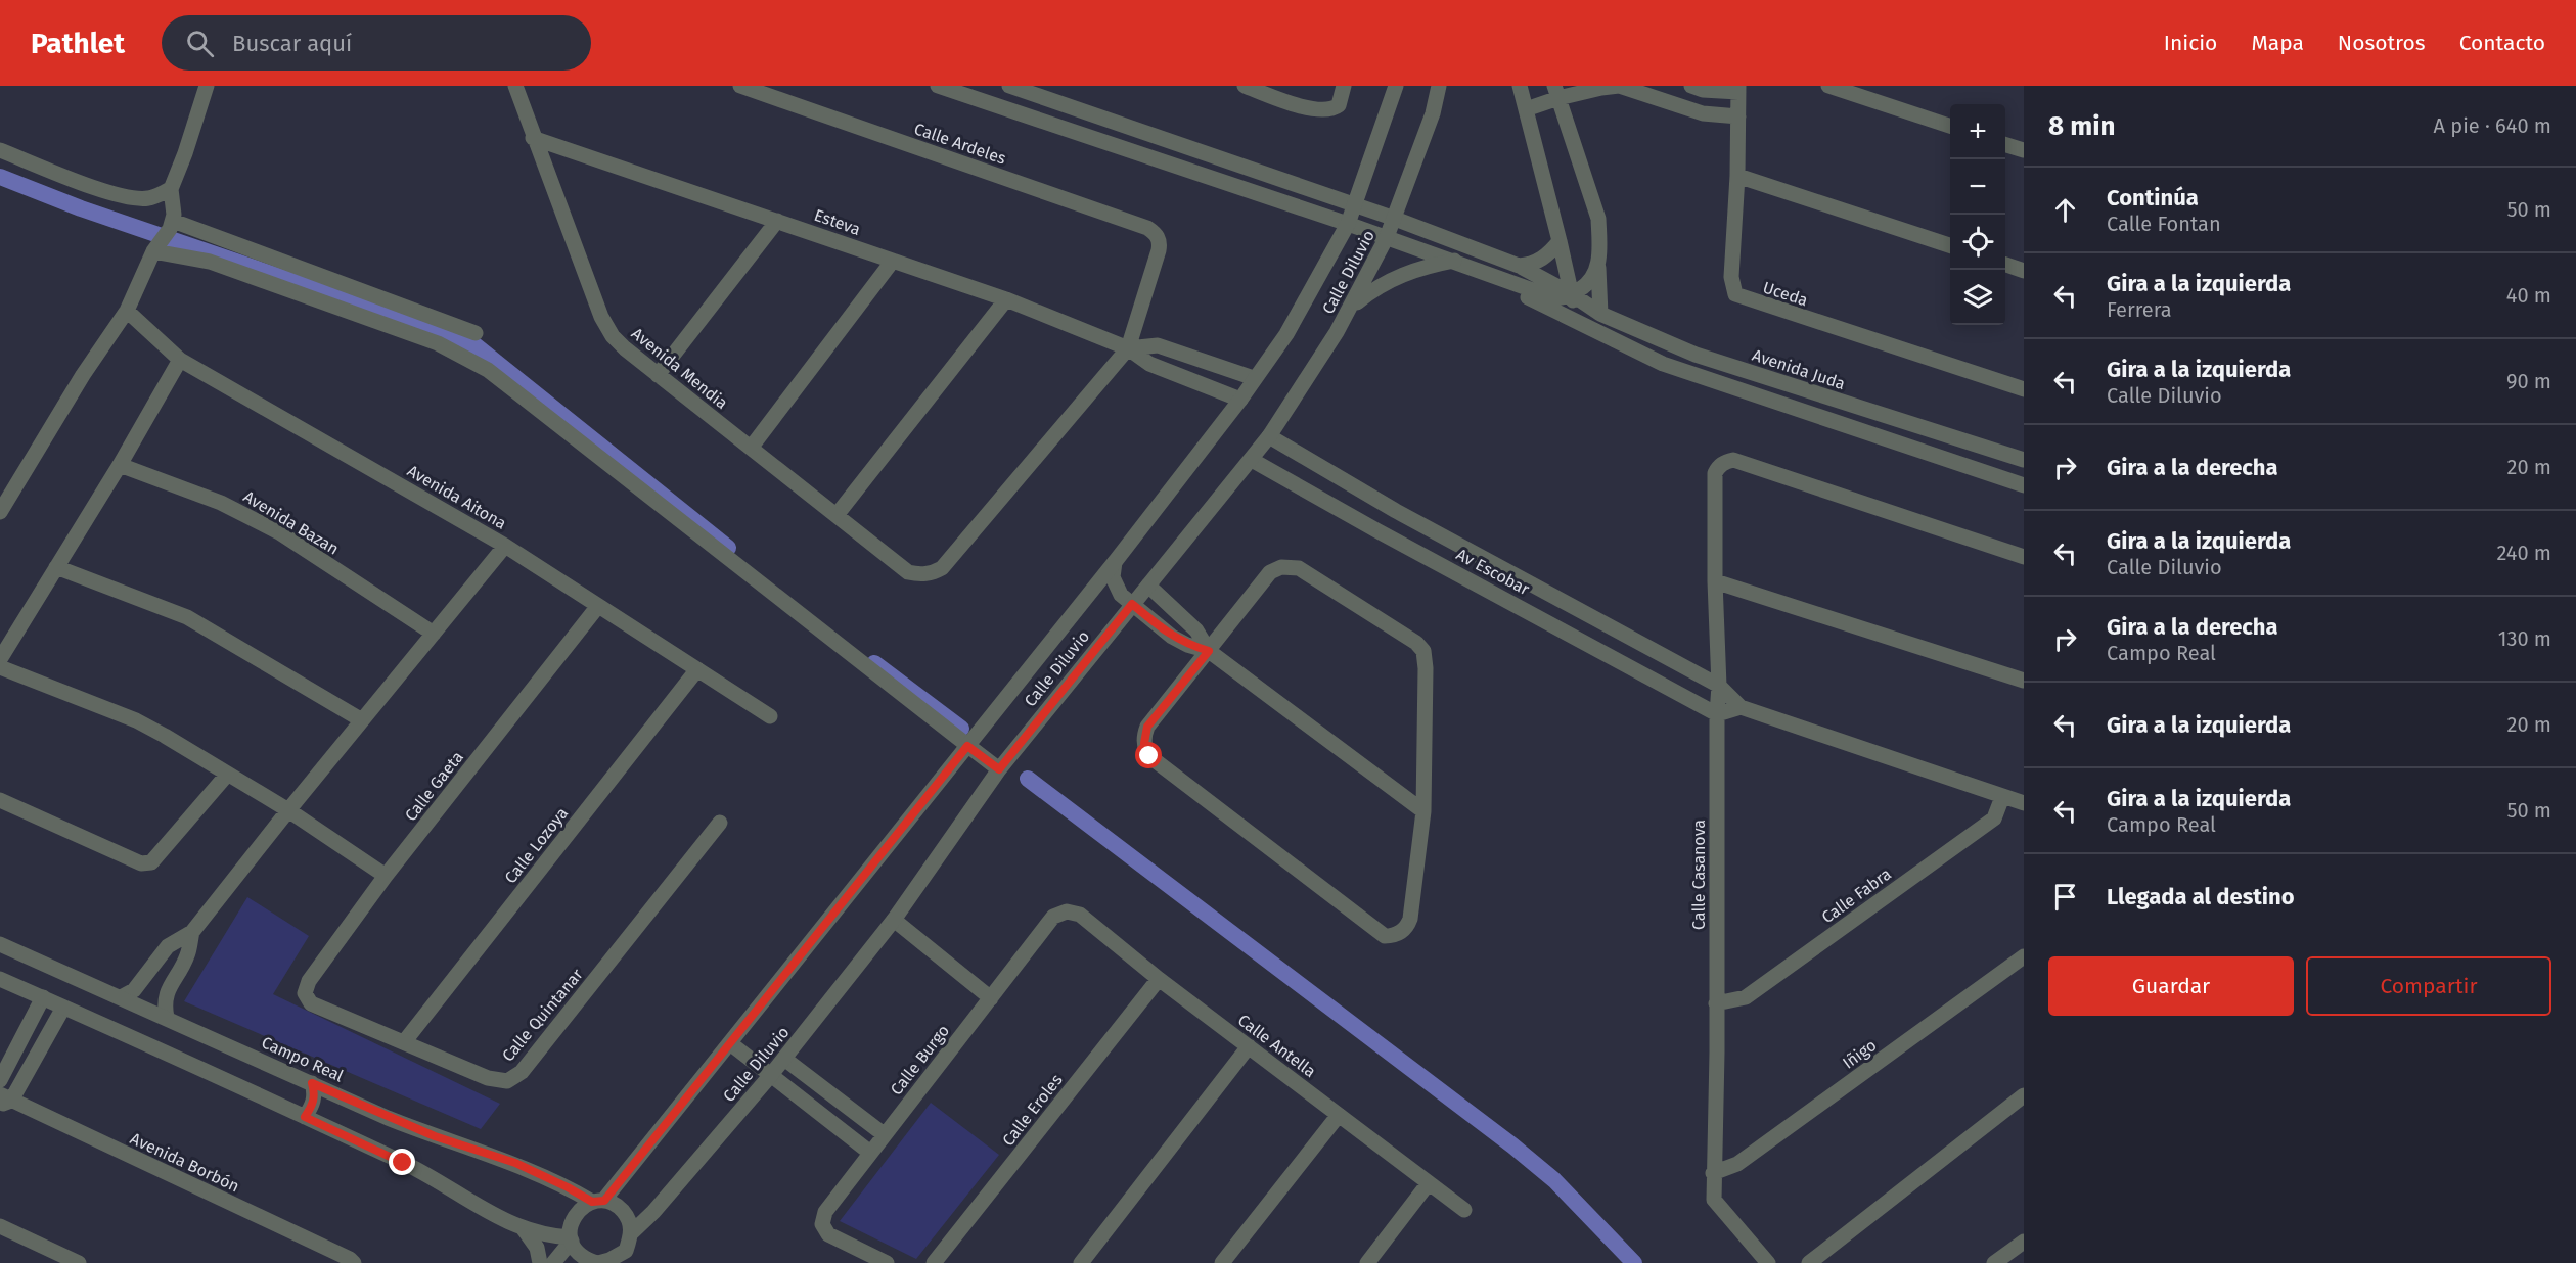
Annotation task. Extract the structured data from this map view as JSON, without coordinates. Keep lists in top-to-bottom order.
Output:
{
  "streets": {
    "street": [
      "Calle Ardeles",
      "Esteva",
      "Calle Diluvio",
      "Uceda",
      "Avenida Mendia",
      "Avenida Juda",
      "Avenida Aitona",
      "Avenida Bazan",
      "Av Escobar",
      "Calle Gaeta",
      "Calle Lozoya",
      "Calle Casanova",
      "Calle Fabra",
      "Calle Quintanar",
      "Calle Antella",
      "Iñigo",
      "Campo Real",
      "Calle Burgo",
      "Calle Eroles",
      "Avenida Borbón"
    ]
  },
  "crossings": [
    ["Calle Ardeles", "Esteva"],
    ["Calle Ardeles", "Avenida Mendia"],
    ["Esteva", "Calle Diluvio"],
    ["Esteva", "Avenida Mendia"],
    ["Calle Diluvio", "Avenida Juda"],
    ["Calle Diluvio", "Av Escobar"],
    ["Calle Diluvio", "Campo Real"],
    ["Avenida Aitona", "Calle Gaeta"],
    ["Avenida Aitona", "Calle Lozoya"],
    ["Av Escobar", "Calle Casanova"],
    ["Calle Gaeta", "Calle Quintanar"],
    ["Calle Lozoya", "Calle Quintanar"],
    ["Calle Casanova", "Calle Fabra"],
    ["Calle Casanova", "Iñigo"],
    ["Calle Antella", "Calle Burgo"],
    ["Calle Antella", "Calle Eroles"]
  ],
  "page": {
    "header": "Pathlet",
    "search": "Buscar aquí",
    "nav": [
      "Inicio",
      "Mapa",
      "Nosotros",
      "Contacto"
    ],
    "heading": ["8 min", "A pie · 640 m"],
    "map_buttons": ["+", "−"],
    "list": [
      ["Continúa", "Calle Fontan", "50 m"],
      ["Gira a la izquierda", "Ferrera", "40 m"],
      ["Gira a la izquierda", "Calle Diluvio", "90 m"],
      ["Gira a la derecha", "20 m"],
      ["Gira a la izquierda", "Calle Diluvio", "240 m"],
      ["Gira a la derecha", "Campo Real", "130 m"],
      ["Gira a la izquierda", "20 m"],
      ["Gira a la izquierda", "Campo Real", "50 m"],
      "Llegada al destino"
    ],
    "buttons": ["Guardar", "Compartir"]
  }
}
